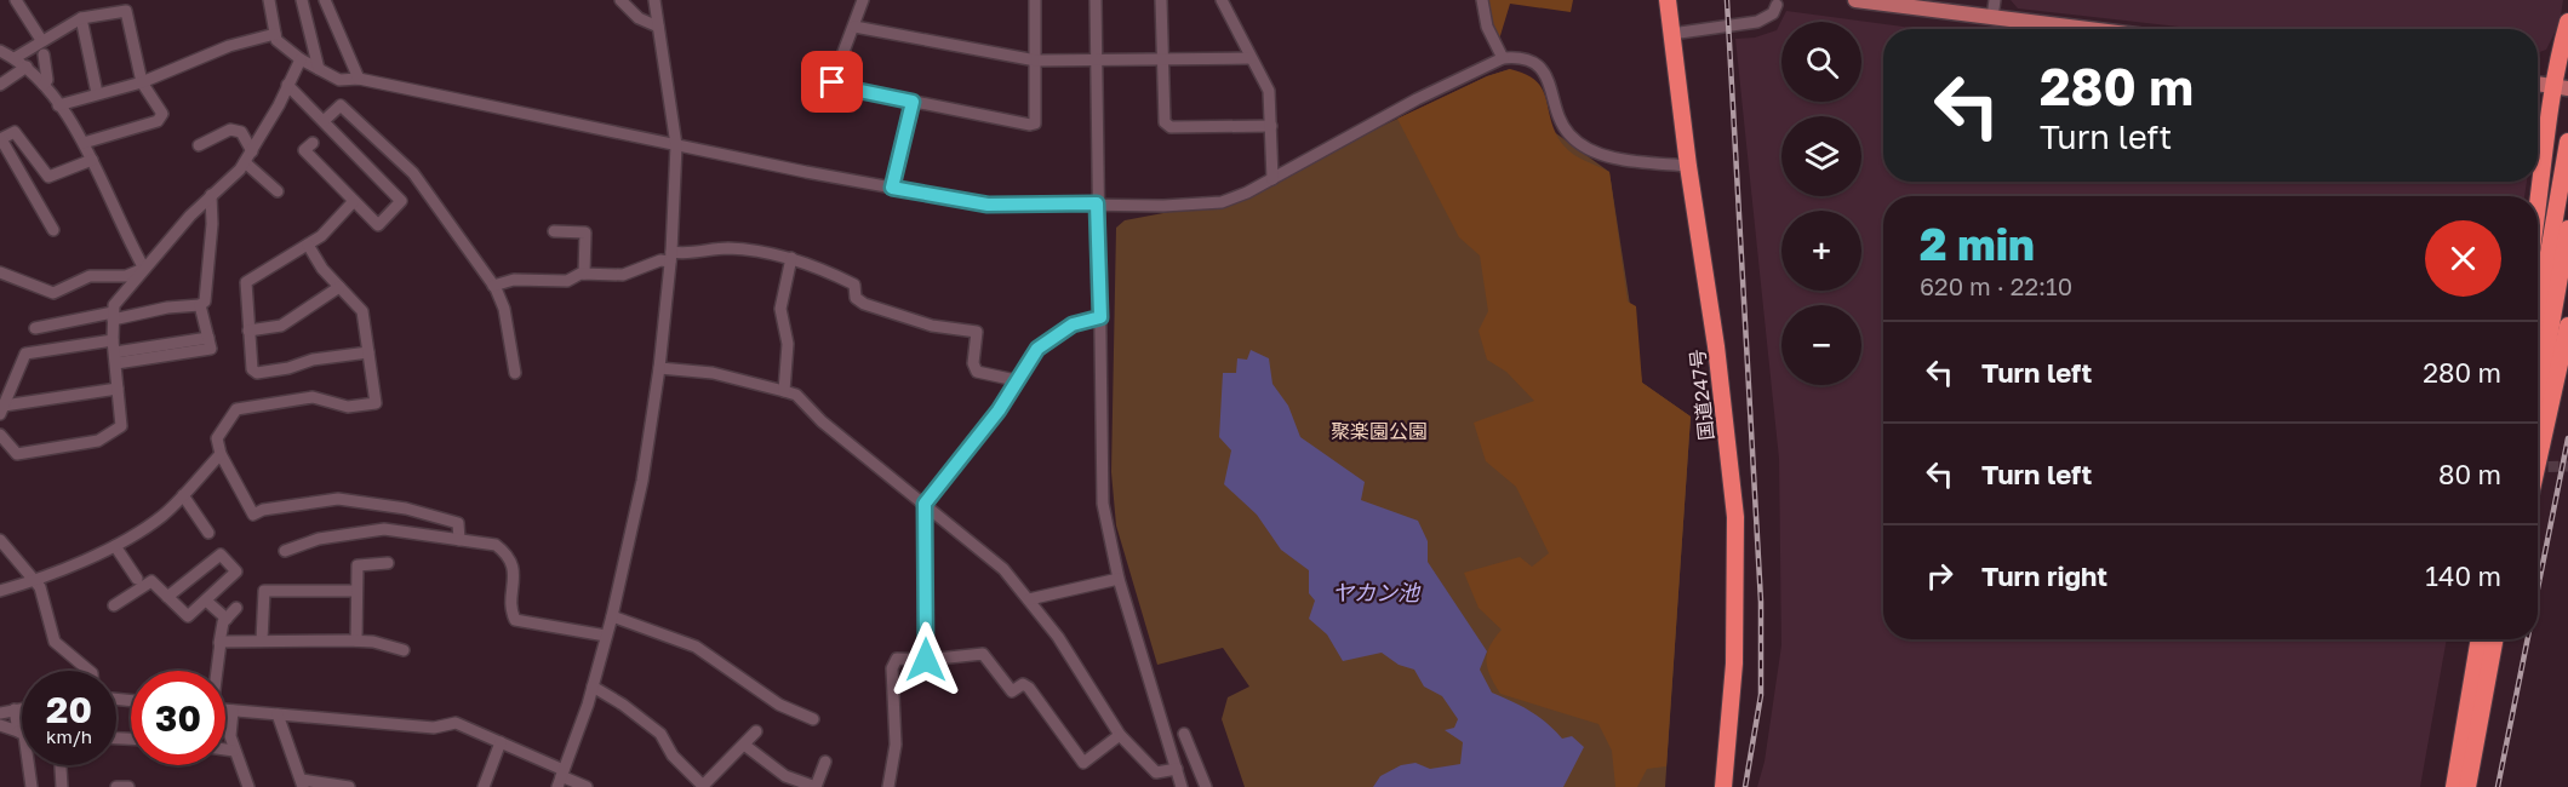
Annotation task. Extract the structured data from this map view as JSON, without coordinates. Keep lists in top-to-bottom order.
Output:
{
  "streets": {
    "highway": ["国道247号"]
  },
  "water": ["ヤカン池"],
  "parks": ["聚楽園公園"],
  "page": {
    "map_buttons": ["+", "−"],
    "turn": ["280 m", "Turn left"],
    "heading": ["2 min", "620 m · 22:10"],
    "list": [
      {
        "name": "Turn left",
        "value": "280 m"
      },
      {
        "name": "Turn left",
        "value": "80 m"
      },
      {
        "name": "Turn right",
        "value": "140 m"
      }
    ],
    "speed": "20 km/h",
    "limit": "30"
  }
}
